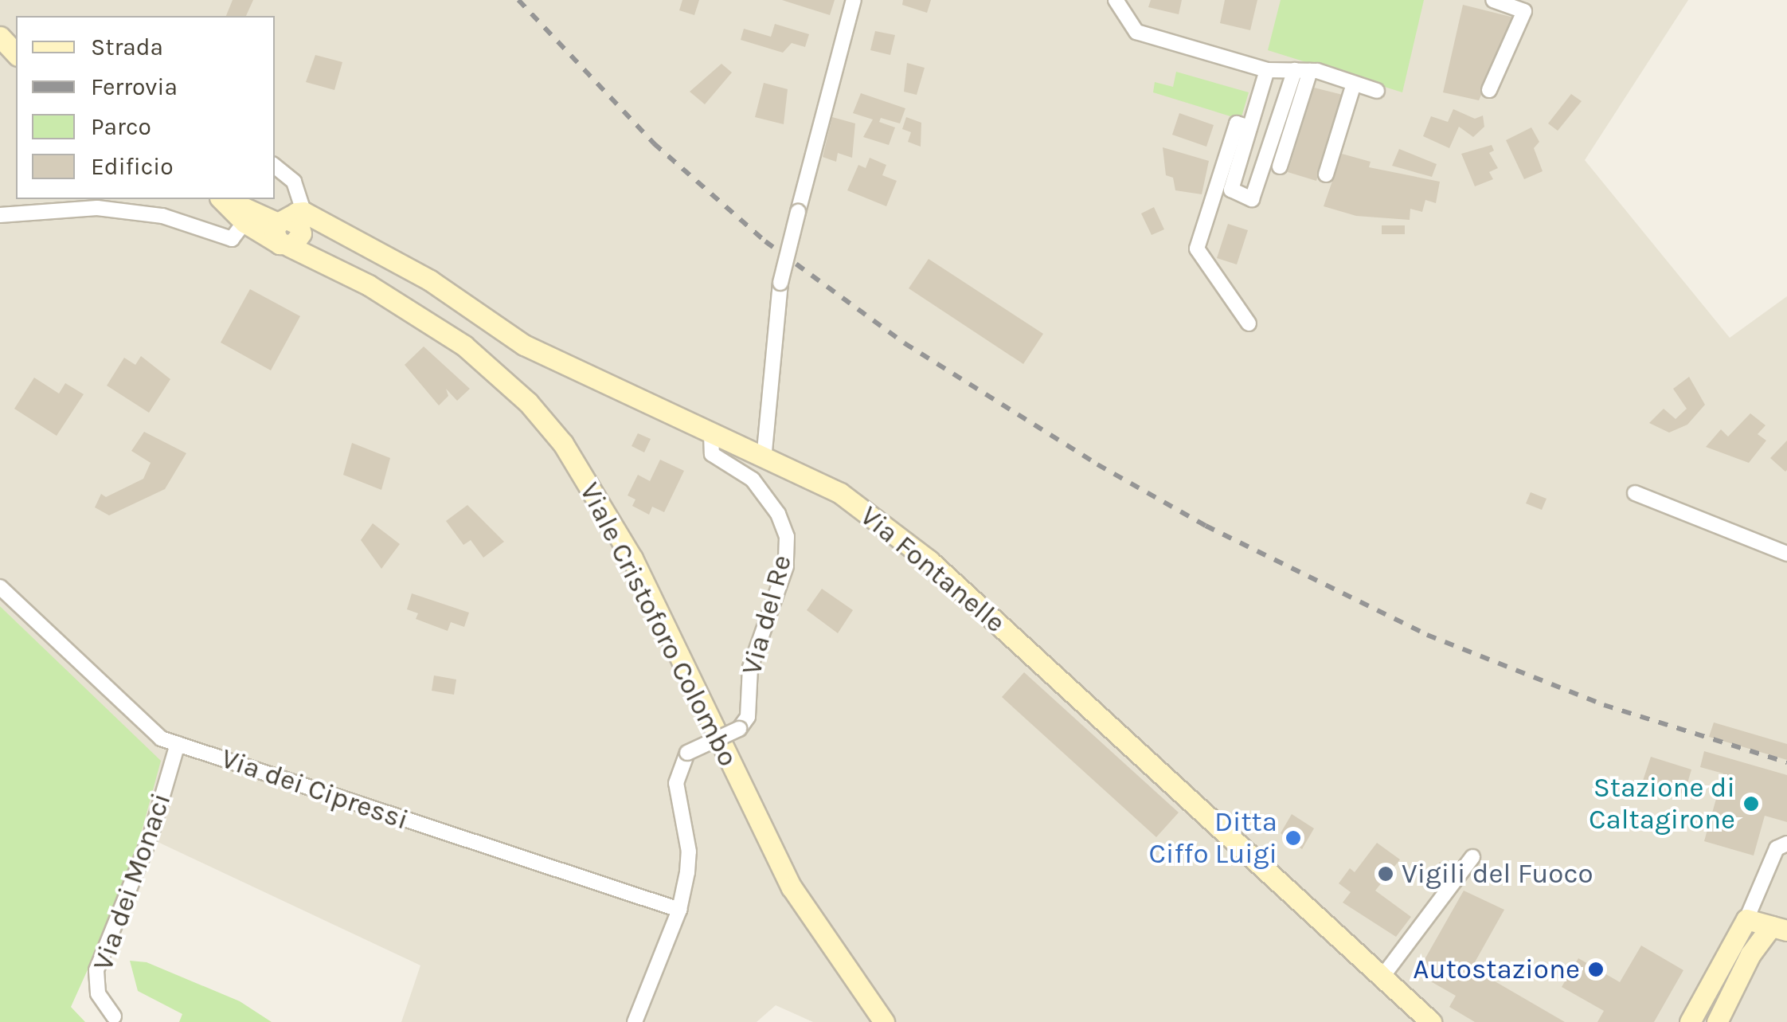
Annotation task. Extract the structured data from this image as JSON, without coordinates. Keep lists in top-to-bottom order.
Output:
{
  "streets": {
    "street": [
      "Via Fontanelle",
      "Via del Re",
      "Viale Cristoforo Colombo",
      "Via dei Cipressi",
      "Via dei Monaci"
    ]
  },
  "crossings": [
    ["Via Fontanelle", "Via del Re"],
    ["Via Fontanelle", "Viale Cristoforo Colombo"],
    ["Via del Re", "Via dei Cipressi"],
    ["Via dei Cipressi", "Via dei Monaci"]
  ],
  "places": [
    "Stazione di Caltagirone",
    "Ditta Ciffo Luigi",
    "Vigili del Fuoco",
    "Autostazione"
  ],
  "legend": [
    "Strada",
    "Ferrovia",
    "Parco",
    "Edificio"
  ]
}
